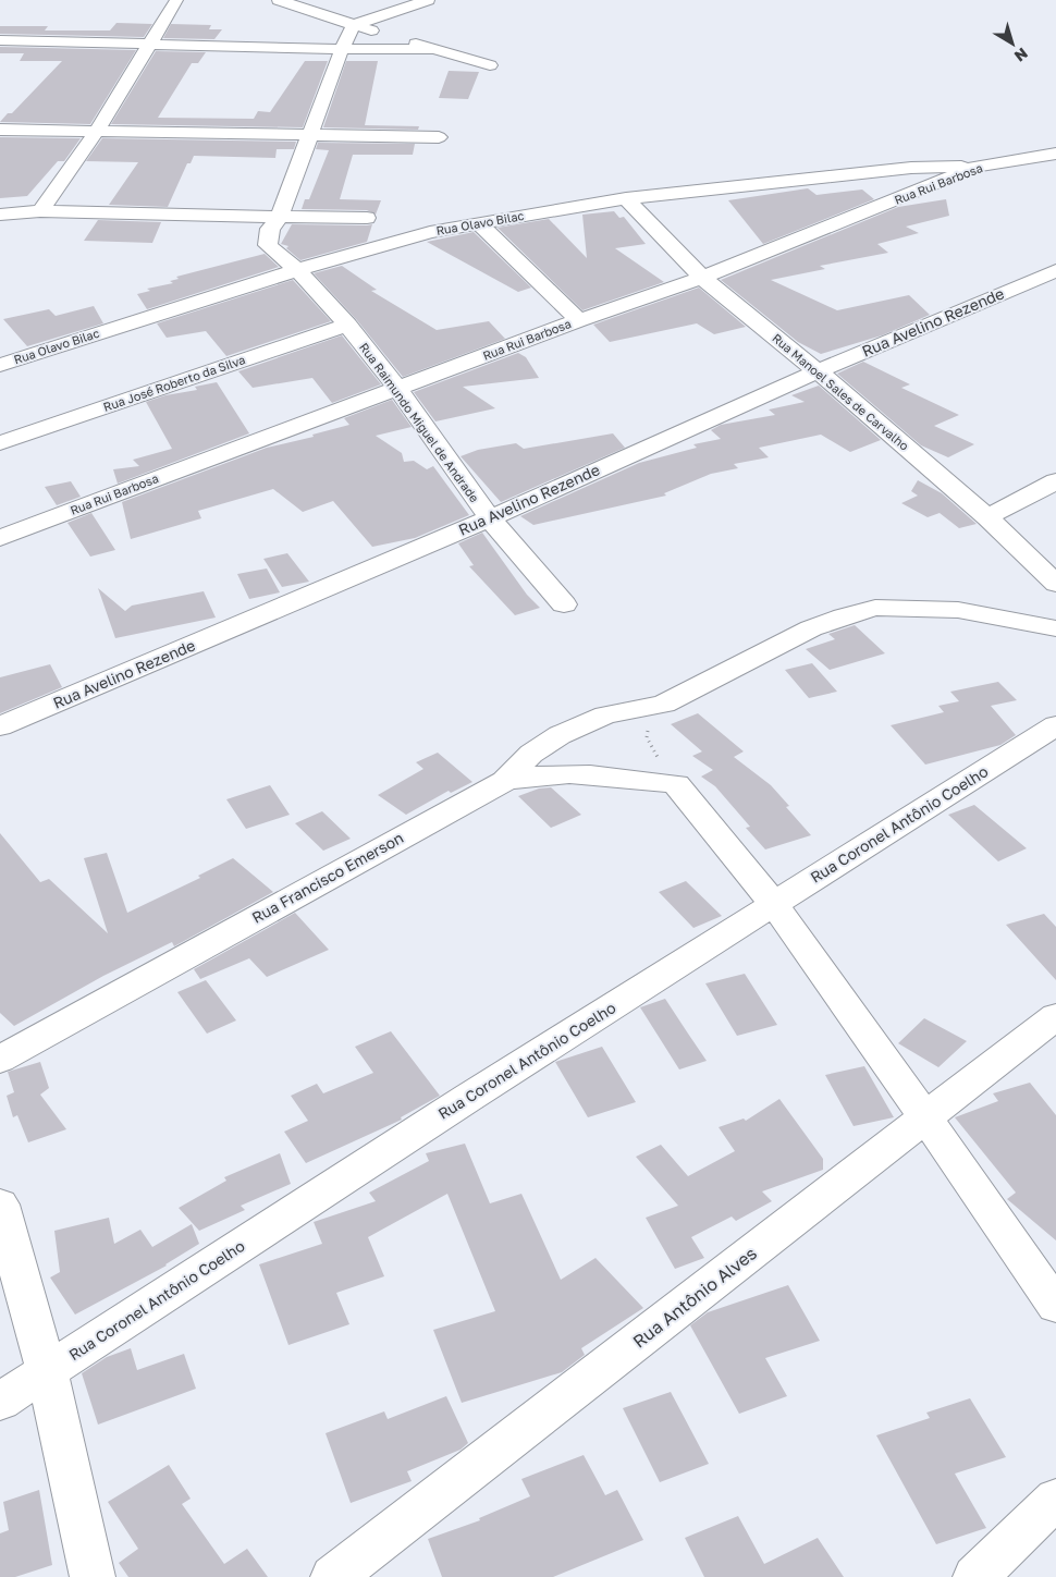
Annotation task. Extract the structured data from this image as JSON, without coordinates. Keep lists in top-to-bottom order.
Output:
{
  "streets": {
    "street": [
      "Rua Rui Barbosa",
      "Rua Olavo Bilac",
      "Rua Avelino Rezende",
      "Rua José Roberto da Silva",
      "Rua Manoel Sales de Carvalho",
      "Rua Raimundo Miguel de Andrade",
      "Rua Coronel Antônio Coelho",
      "Rua Francisco Emerson",
      "Rua Antônio Alves"
    ]
  },
  "crossings": [
    ["Rua Rui Barbosa", "Rua Olavo Bilac"],
    ["Rua Rui Barbosa", "Rua Manoel Sales de Carvalho"],
    ["Rua Rui Barbosa", "Rua Raimundo Miguel de Andrade"],
    ["Rua Olavo Bilac", "Rua Manoel Sales de Carvalho"],
    ["Rua Olavo Bilac", "Rua Raimundo Miguel de Andrade"],
    ["Rua Avelino Rezende", "Rua Manoel Sales de Carvalho"],
    ["Rua Avelino Rezende", "Rua Raimundo Miguel de Andrade"],
    ["Rua José Roberto da Silva", "Rua Raimundo Miguel de Andrade"]
  ],
  "north": "bottom right"
}
